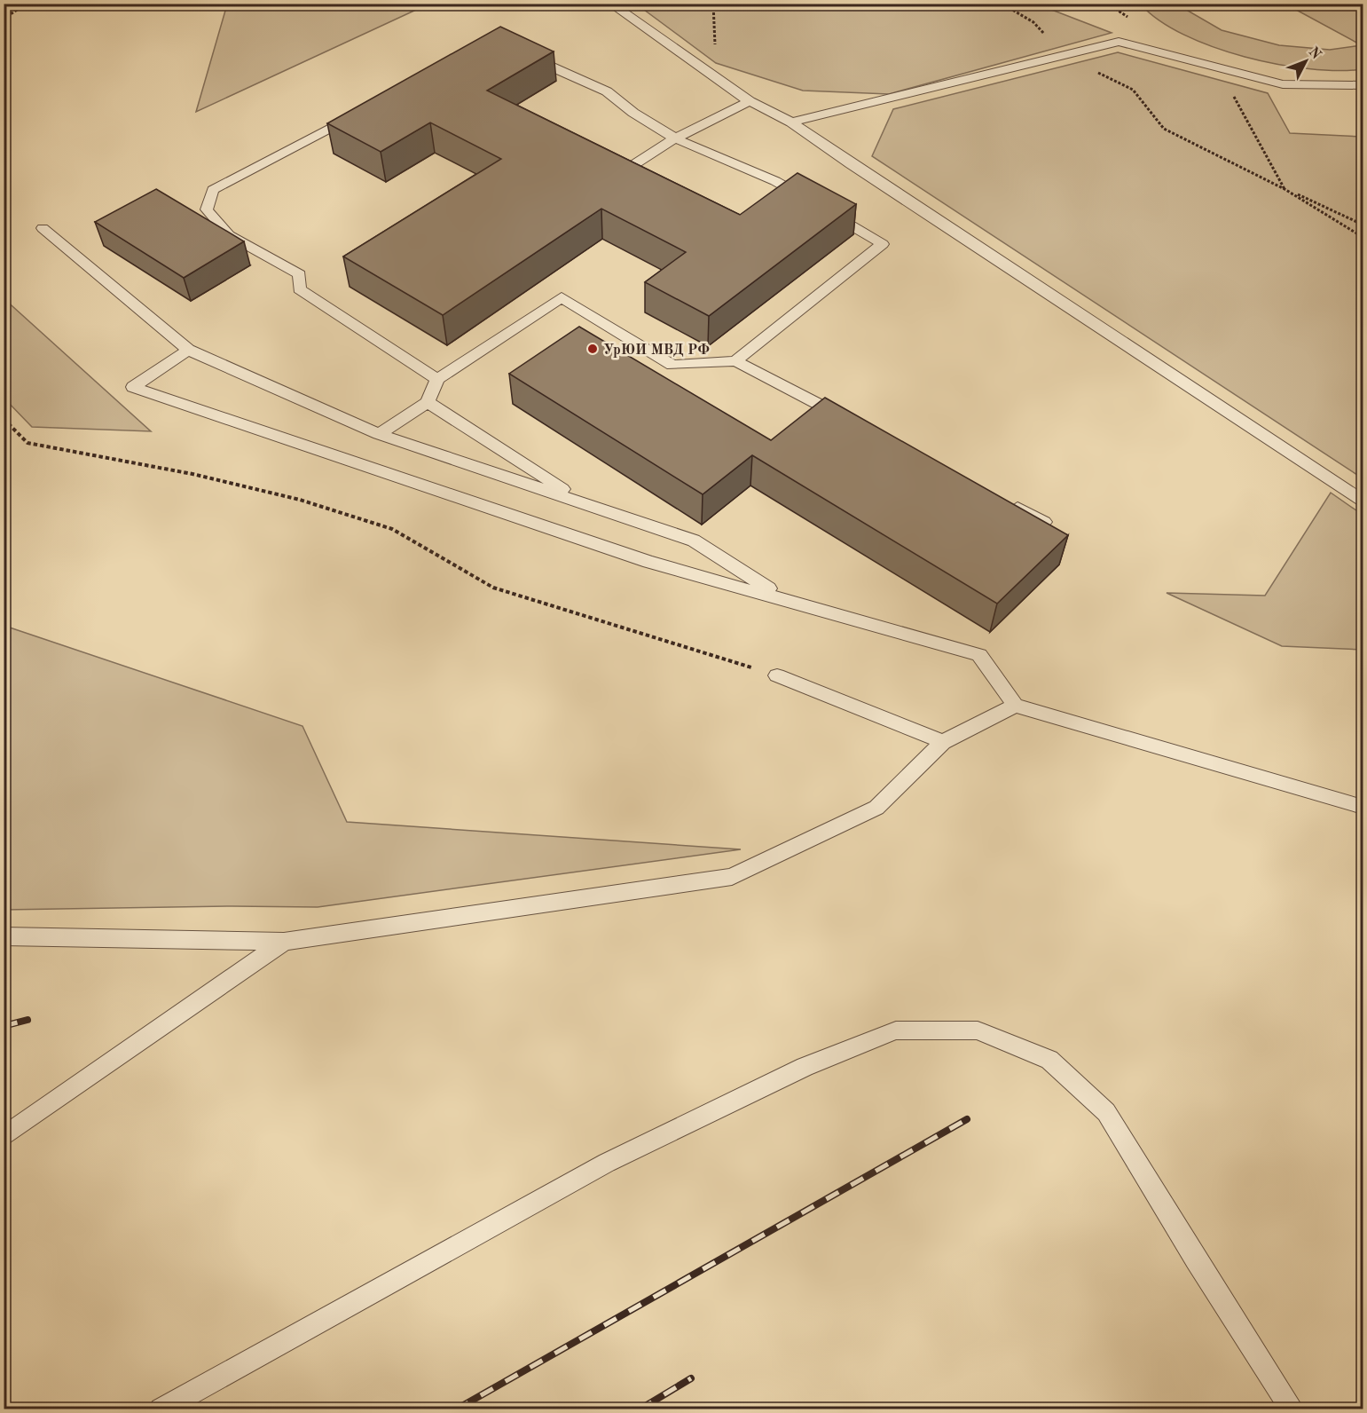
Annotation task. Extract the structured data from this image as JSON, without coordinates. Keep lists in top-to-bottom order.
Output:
{
  "places": ["УрЮИ МВД РФ"],
  "north": "top right"
}
